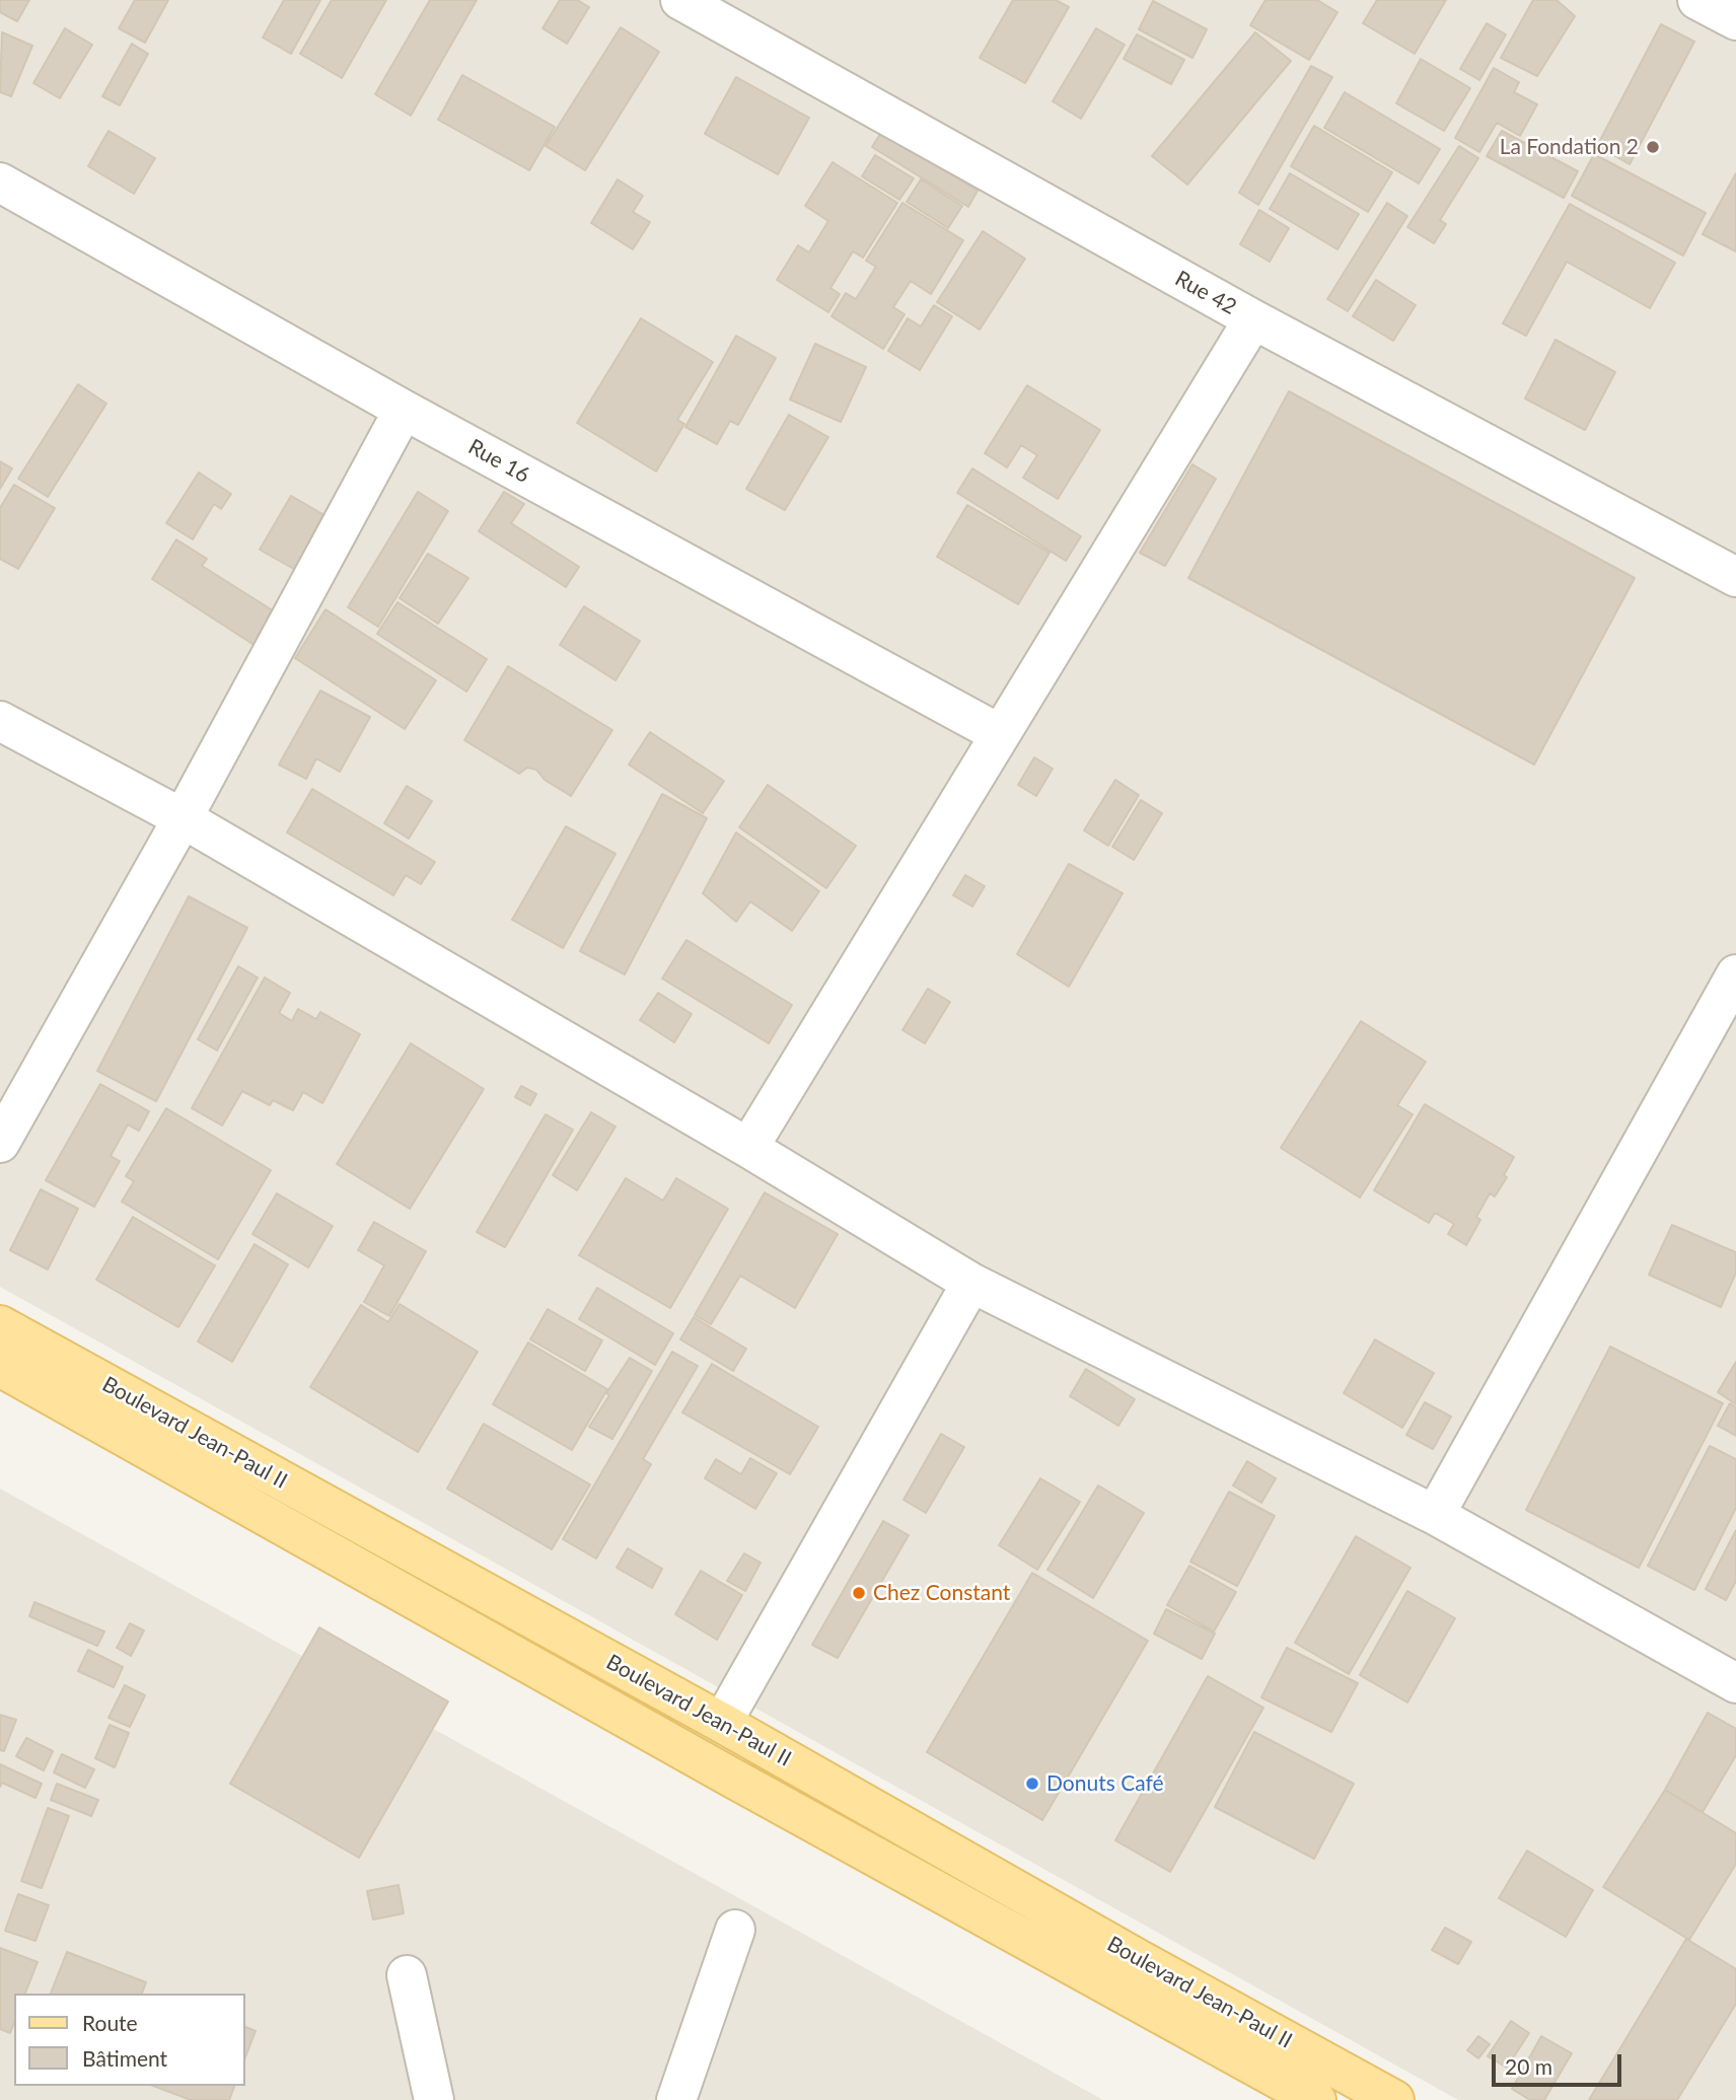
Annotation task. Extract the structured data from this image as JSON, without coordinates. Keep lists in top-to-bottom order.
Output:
{
  "streets": {
    "main road": ["Boulevard Jean-Paul II"],
    "street": ["Rue 42", "Rue 16"]
  },
  "places": ["La Fondation 2", "Chez Constant", "Donuts Café"],
  "legend": ["Route", "Bâtiment"],
  "scale_bar": "20 m"
}
